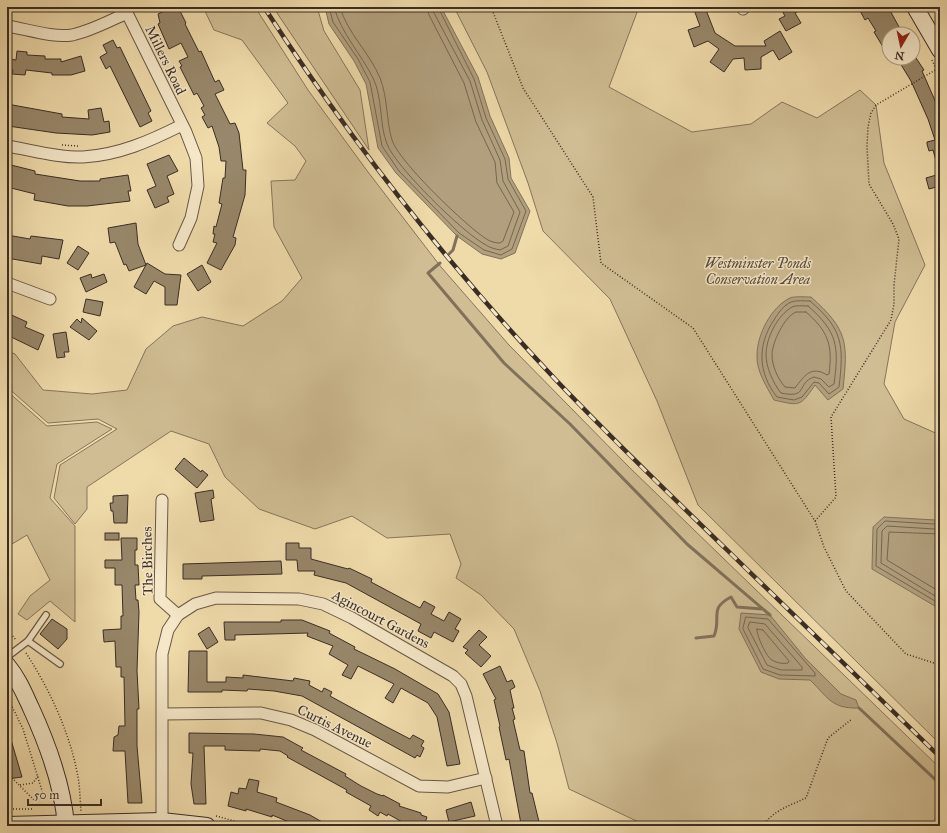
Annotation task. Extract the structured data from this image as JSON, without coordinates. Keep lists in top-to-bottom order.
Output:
{
  "streets": {
    "street": [
      "Millers Road",
      "The Birches",
      "Agincourt Gardens",
      "Curtis Avenue"
    ]
  },
  "crossings": [
    ["The Birches", "Agincourt Gardens"],
    ["Agincourt Gardens", "Curtis Avenue"]
  ],
  "parks": ["Westminster Ponds Conservation Area"],
  "scale_bar": "50 m",
  "north": "bottom"
}
